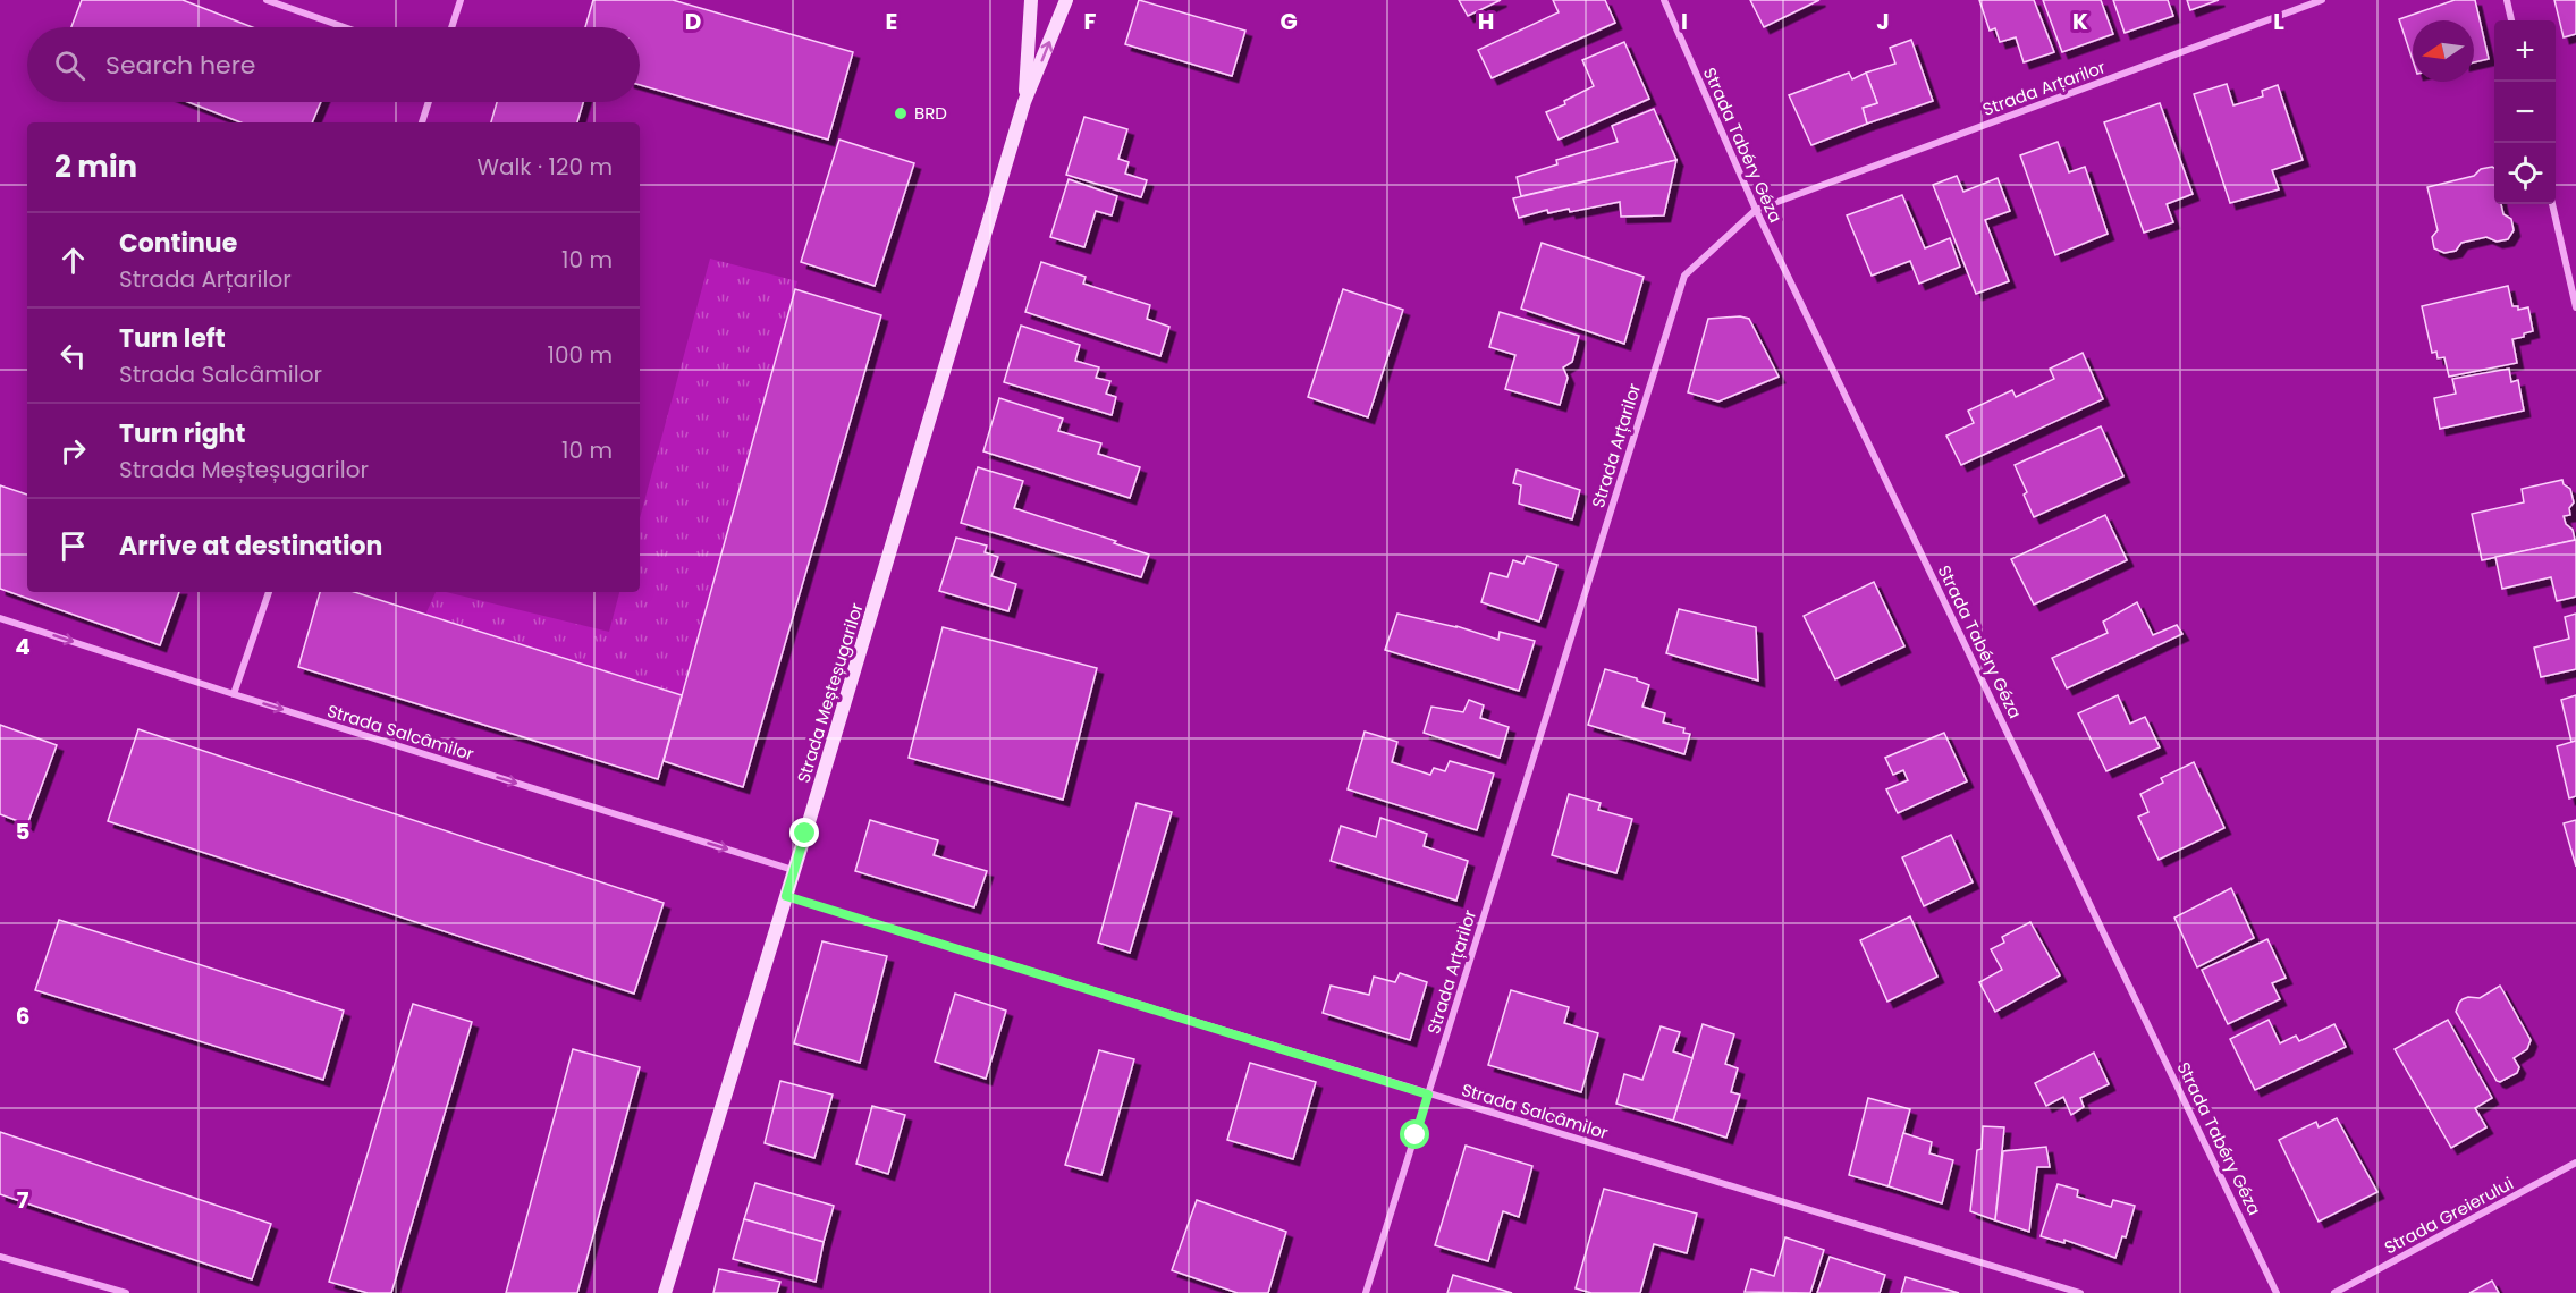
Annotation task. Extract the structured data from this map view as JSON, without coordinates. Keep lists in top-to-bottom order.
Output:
{
  "streets": {
    "main road": ["Strada Meșteșugarilor"],
    "street": [
      "Strada Arțarilor",
      "Strada Tabéry Géza",
      "Strada Salcâmilor",
      "Strada Greierului"
    ]
  },
  "crossings": [
    ["Strada Arțarilor", "Strada Tabéry Géza"],
    ["Strada Arțarilor", "Strada Salcâmilor"],
    ["Strada Meșteșugarilor", "Strada Salcâmilor"]
  ],
  "one_way": ["Strada Salcâmilor"],
  "places": ["BRD"],
  "north": "left",
  "page": {
    "map_buttons": ["+", "−"],
    "search": "Search here",
    "heading": ["2 min", "Walk · 120 m"],
    "list": [
      ["Continue", "Strada Arțarilor", "10 m"],
      ["Turn left", "Strada Salcâmilor", "100 m"],
      ["Turn right", "Strada Meșteșugarilor", "10 m"],
      "Arrive at destination"
    ]
  },
  "grid": {
    "columns": [
      "D",
      "E",
      "F",
      "G",
      "H",
      "I",
      "J",
      "K",
      "L"
    ],
    "rows": [
      "4",
      "5",
      "6",
      "7"
    ]
  }
}
